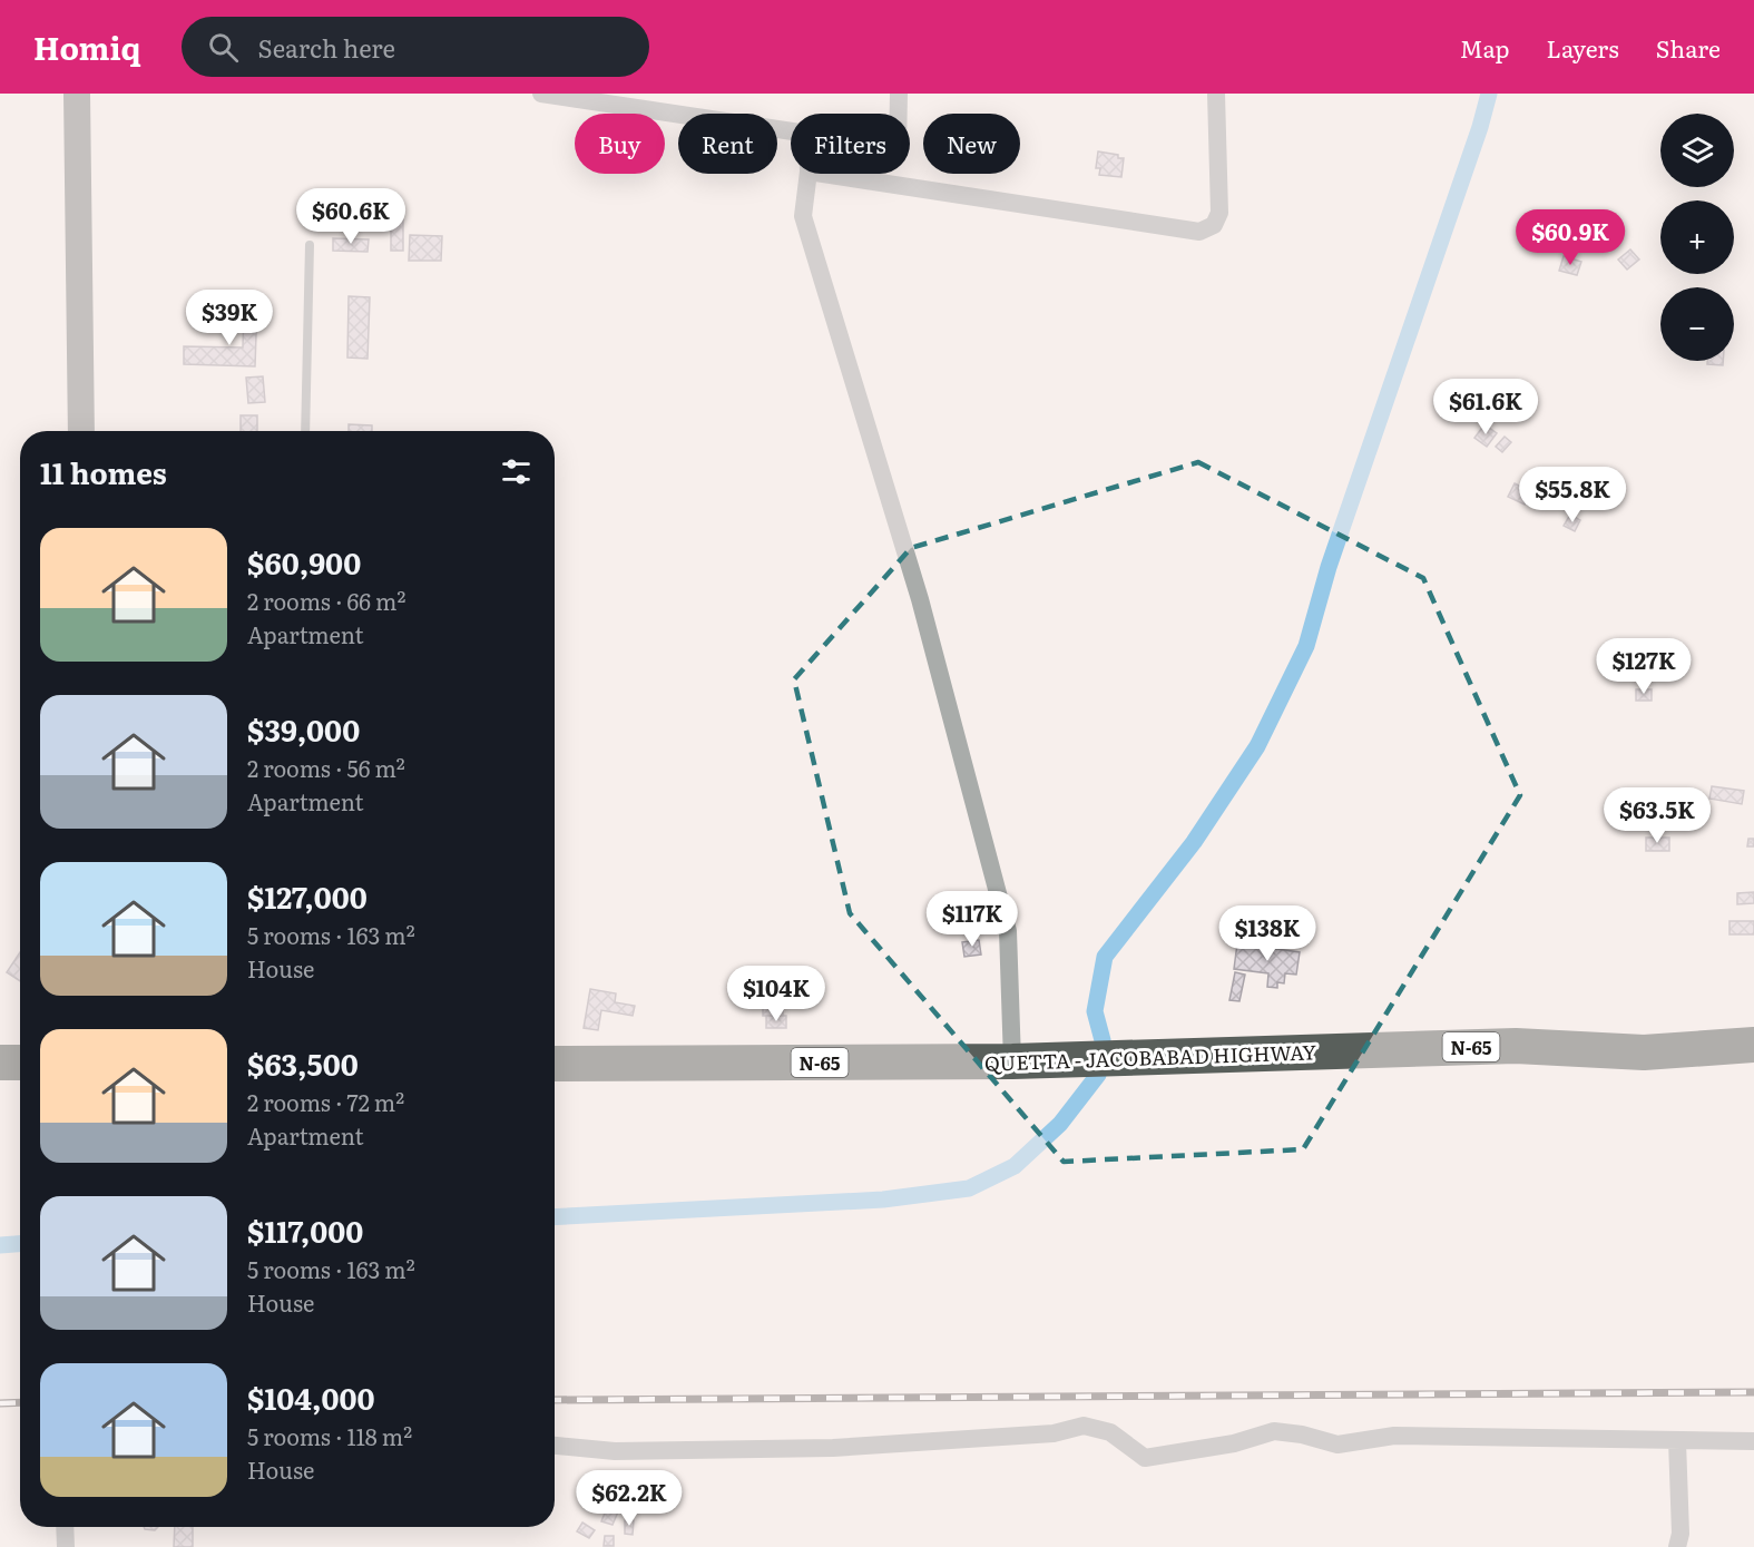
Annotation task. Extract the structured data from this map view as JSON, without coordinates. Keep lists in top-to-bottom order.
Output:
{
  "streets": {
    "highway": ["N-65", "QUETTA - JACOBABAD HIGHWAY"]
  },
  "page": {
    "header": "Homiq",
    "search": "Search here",
    "nav": ["Map", "Layers", "Share"],
    "map_buttons": ["+", "−"],
    "chip": [
      "Buy",
      "Rent",
      "Filters",
      "New"
    ],
    "price": [
      "$60.6K",
      "$60.9K",
      "$39K",
      "$61.6K",
      "$55.8K",
      "$127K",
      "$63.5K",
      "$117K",
      "$138K",
      "$104K",
      "$62.2K"
    ],
    "heading": "11 homes",
    "list": [
      {
        "name": "$60,900",
        "note": "2 rooms · 66 m² · Apartment"
      },
      {
        "name": "$39,000",
        "note": "2 rooms · 56 m² · Apartment"
      },
      {
        "name": "$127,000",
        "note": "5 rooms · 163 m² · House"
      },
      {
        "name": "$63,500",
        "note": "2 rooms · 72 m² · Apartment"
      },
      {
        "name": "$117,000",
        "note": "5 rooms · 163 m² · House"
      },
      {
        "name": "$104,000",
        "note": "5 rooms · 118 m² · House"
      }
    ]
  }
}
